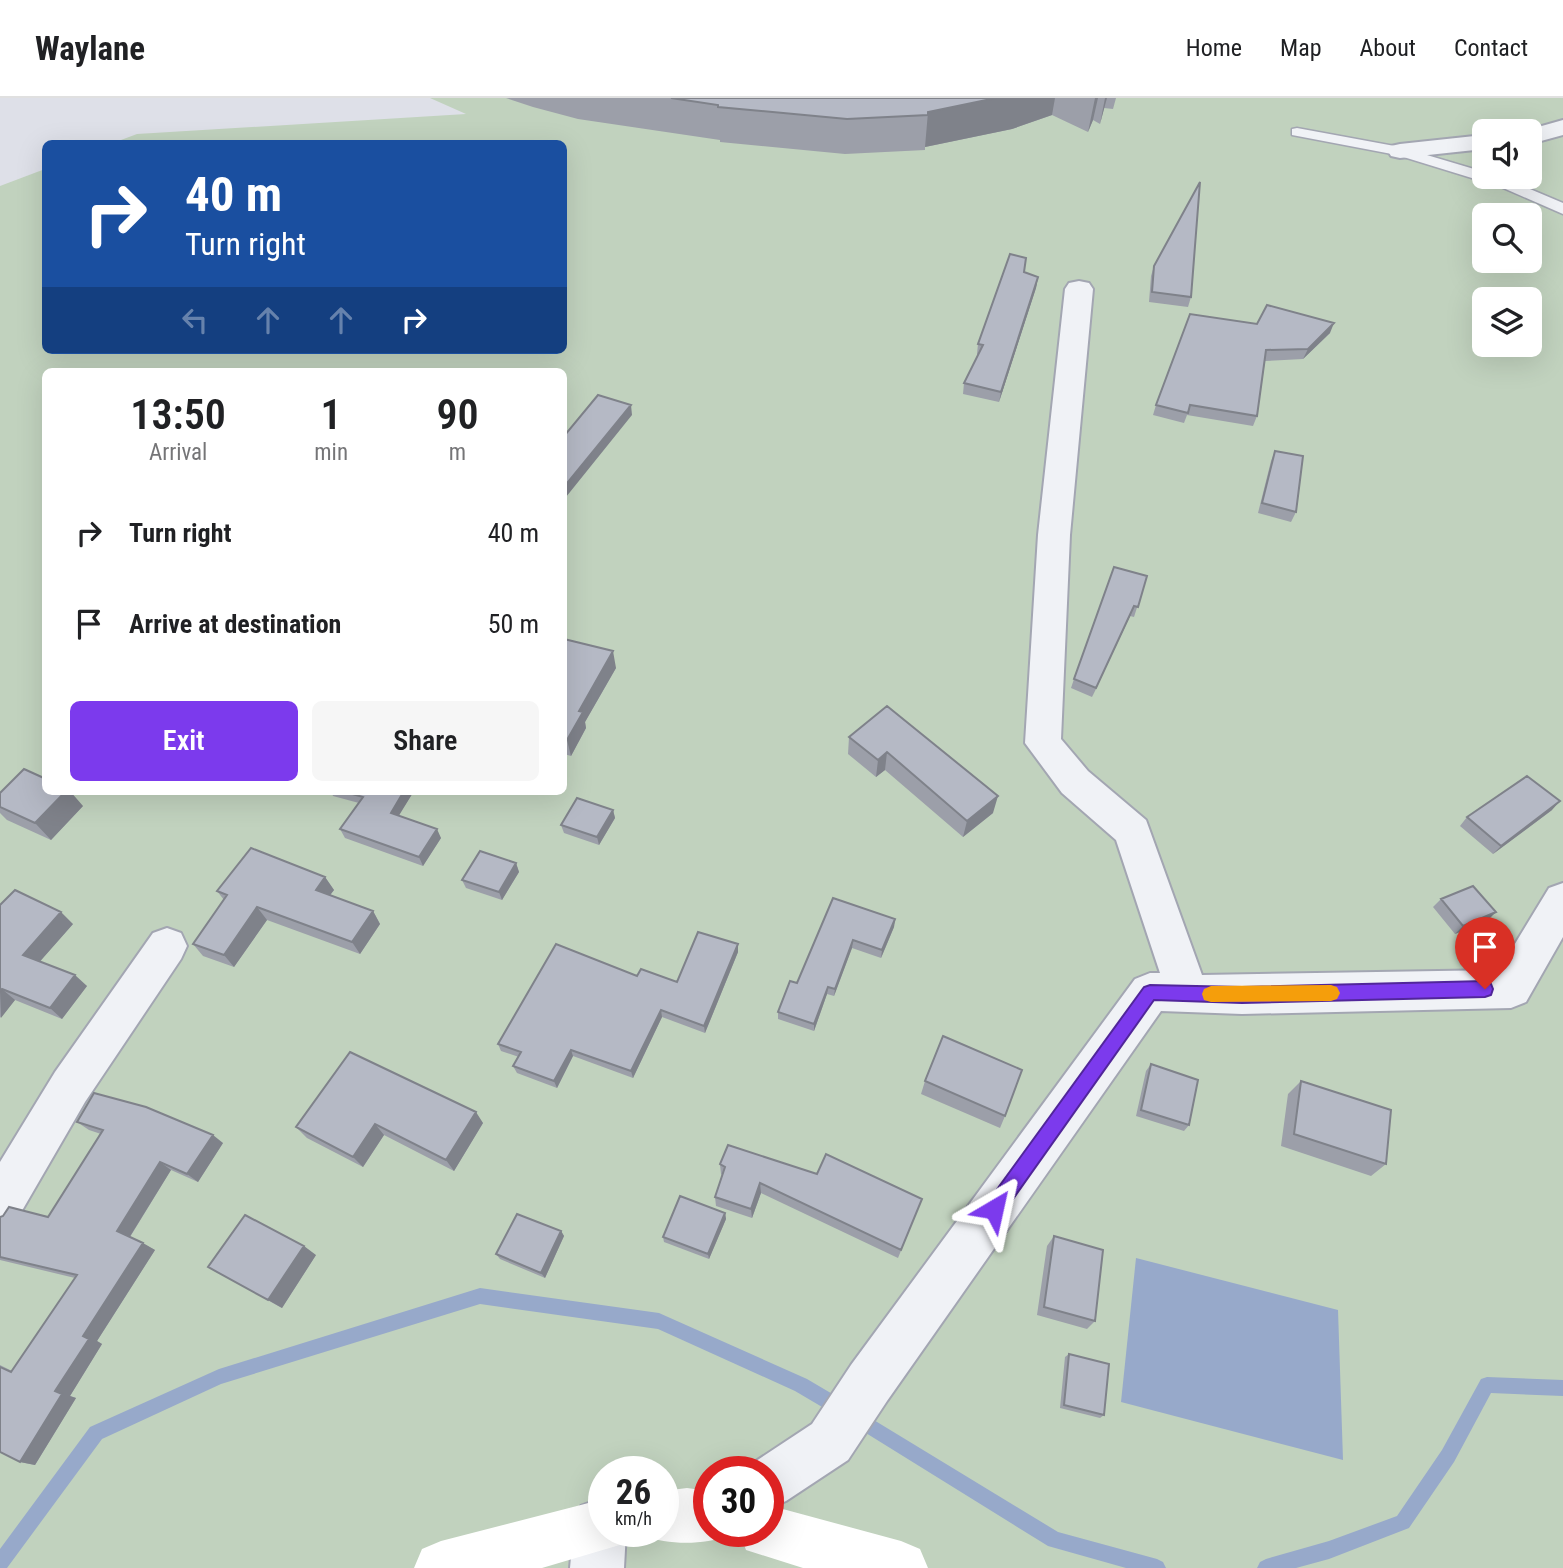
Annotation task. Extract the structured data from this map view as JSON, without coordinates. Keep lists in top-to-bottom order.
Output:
{
  "page": {
    "header": "Waylane",
    "nav": [
      "Home",
      "Map",
      "About",
      "Contact"
    ],
    "turn": ["40 m", "Turn right"],
    "eta": [
      "13:50",
      "Arrival",
      "1",
      "min",
      "90",
      "m"
    ],
    "list": [
      {
        "name": "Turn right",
        "value": "40 m"
      },
      {
        "name": "Arrive at destination",
        "value": "50 m"
      }
    ],
    "buttons": ["Exit", "Share"],
    "speed": "26 km/h",
    "limit": "30"
  }
}
